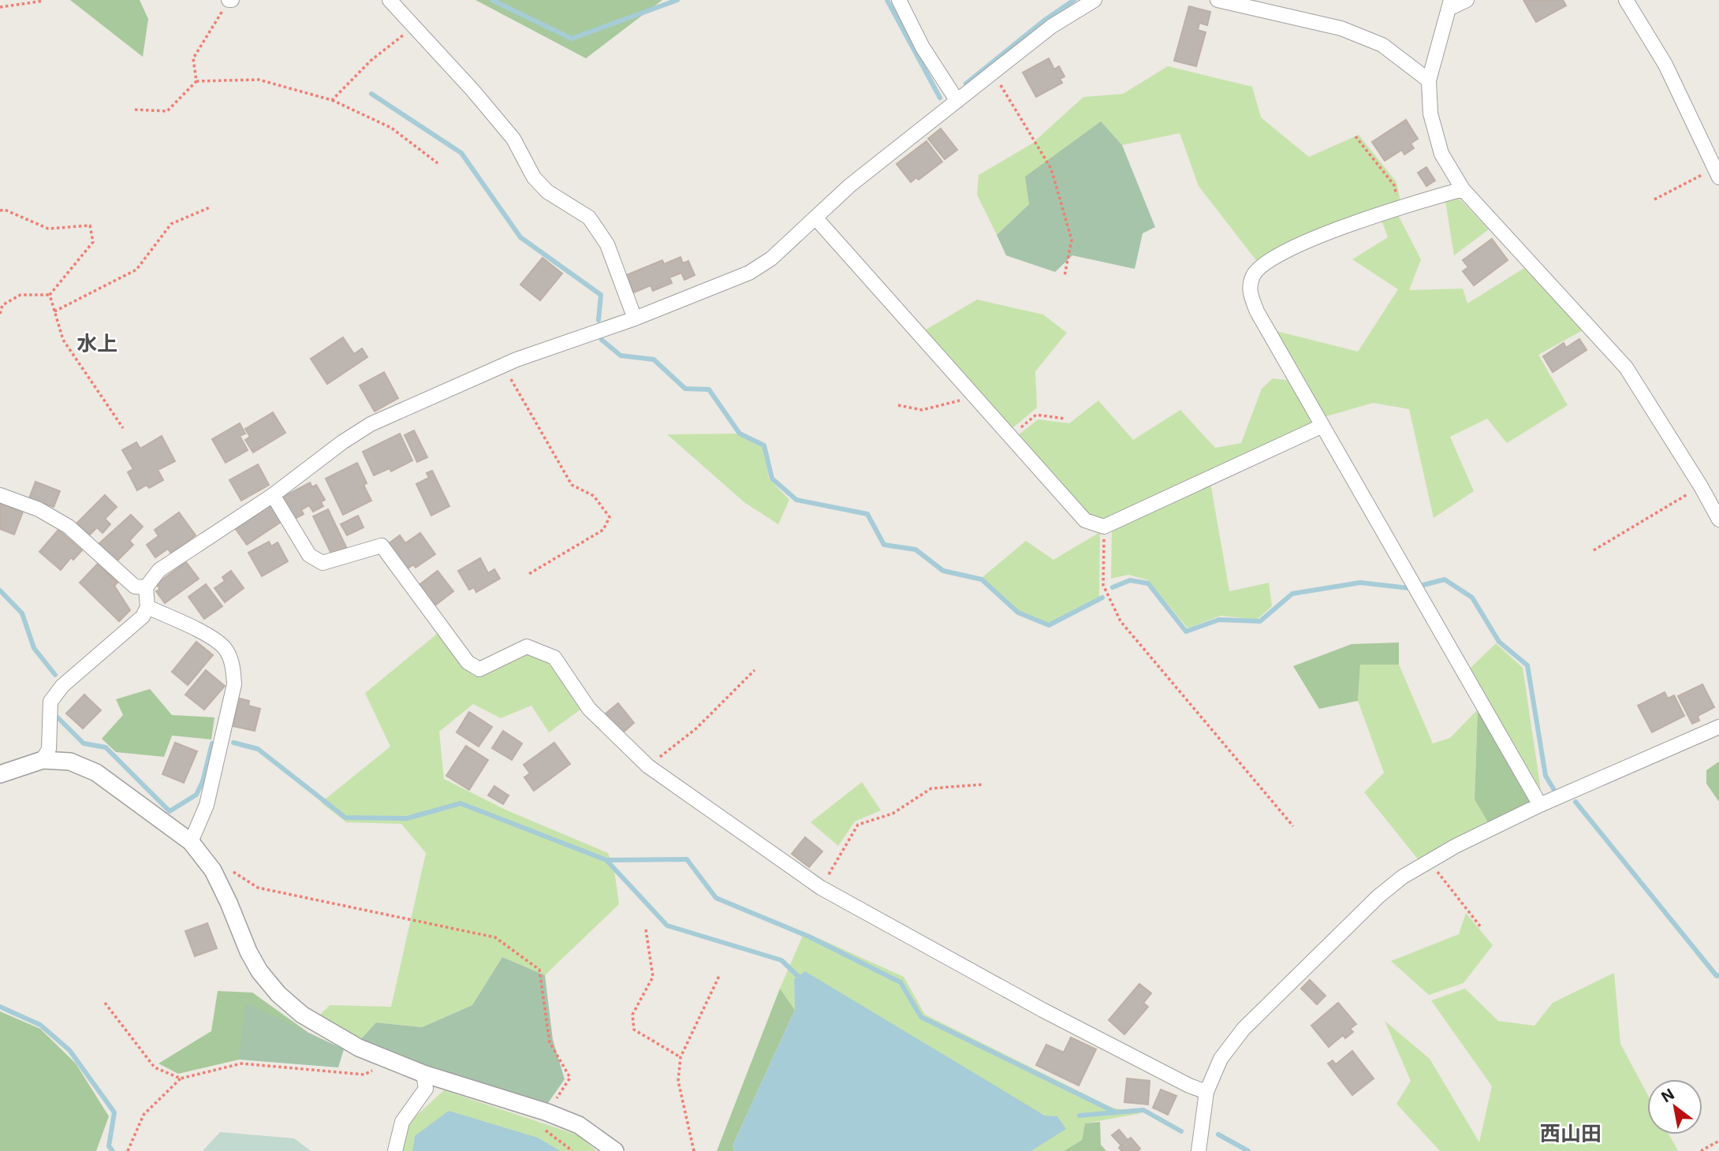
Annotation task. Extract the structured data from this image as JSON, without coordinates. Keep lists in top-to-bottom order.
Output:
{
  "districts": ["水上", "西山田"],
  "north": "top left"
}
